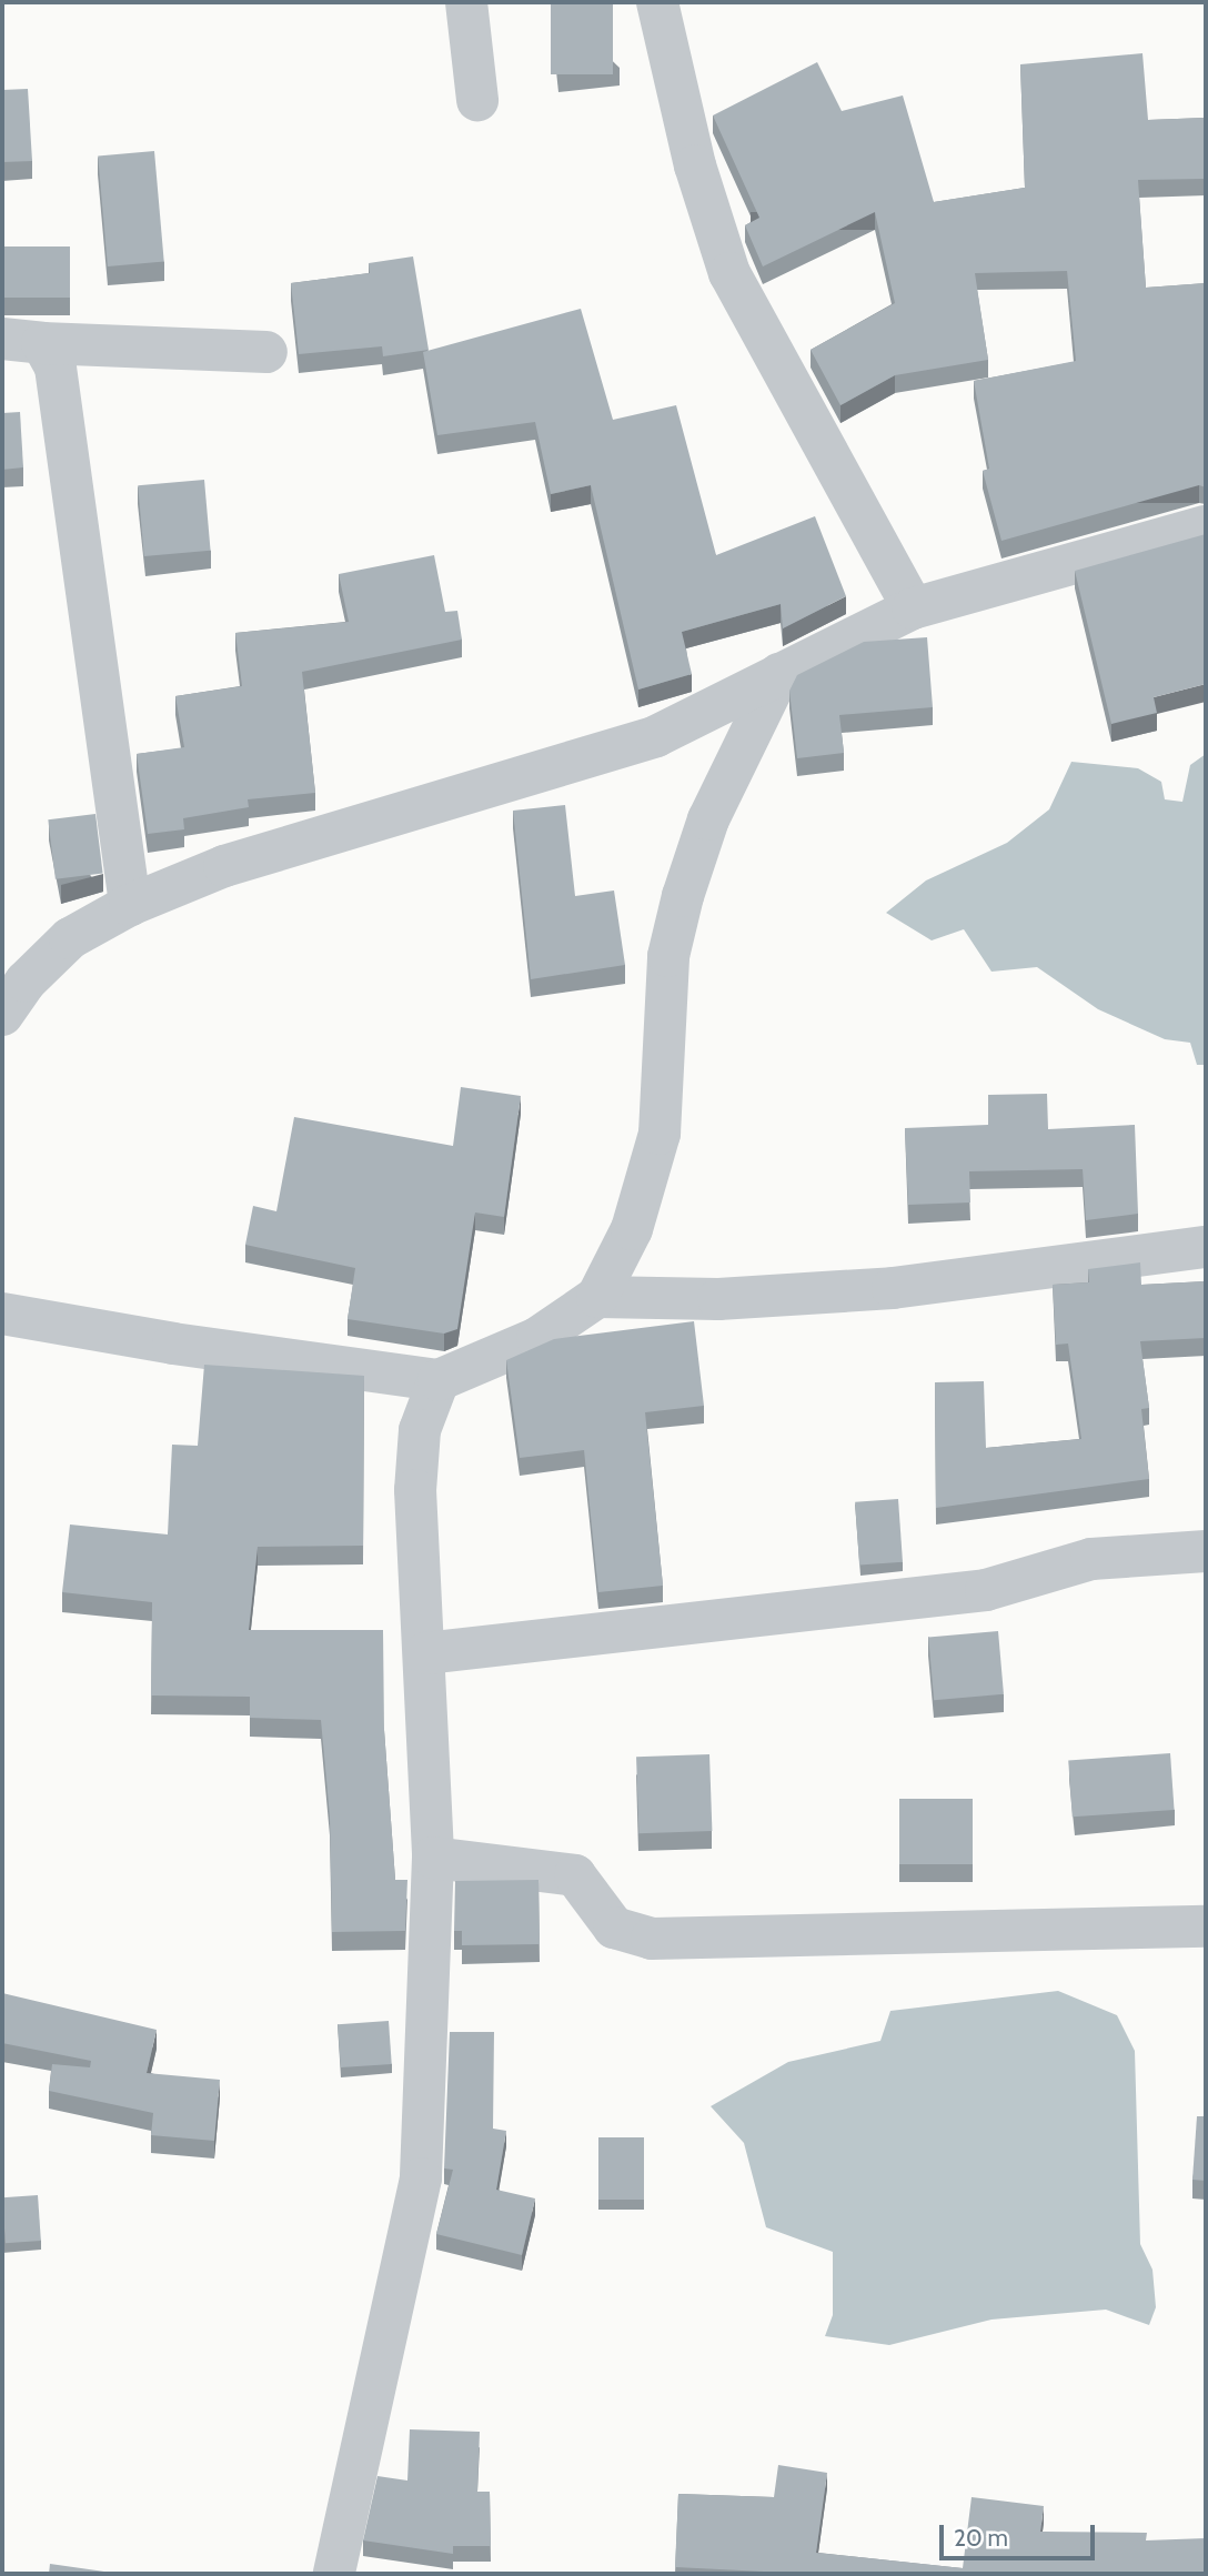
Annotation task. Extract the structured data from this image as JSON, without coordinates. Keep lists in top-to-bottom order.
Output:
{
  "scale_bar": "20 m"
}
